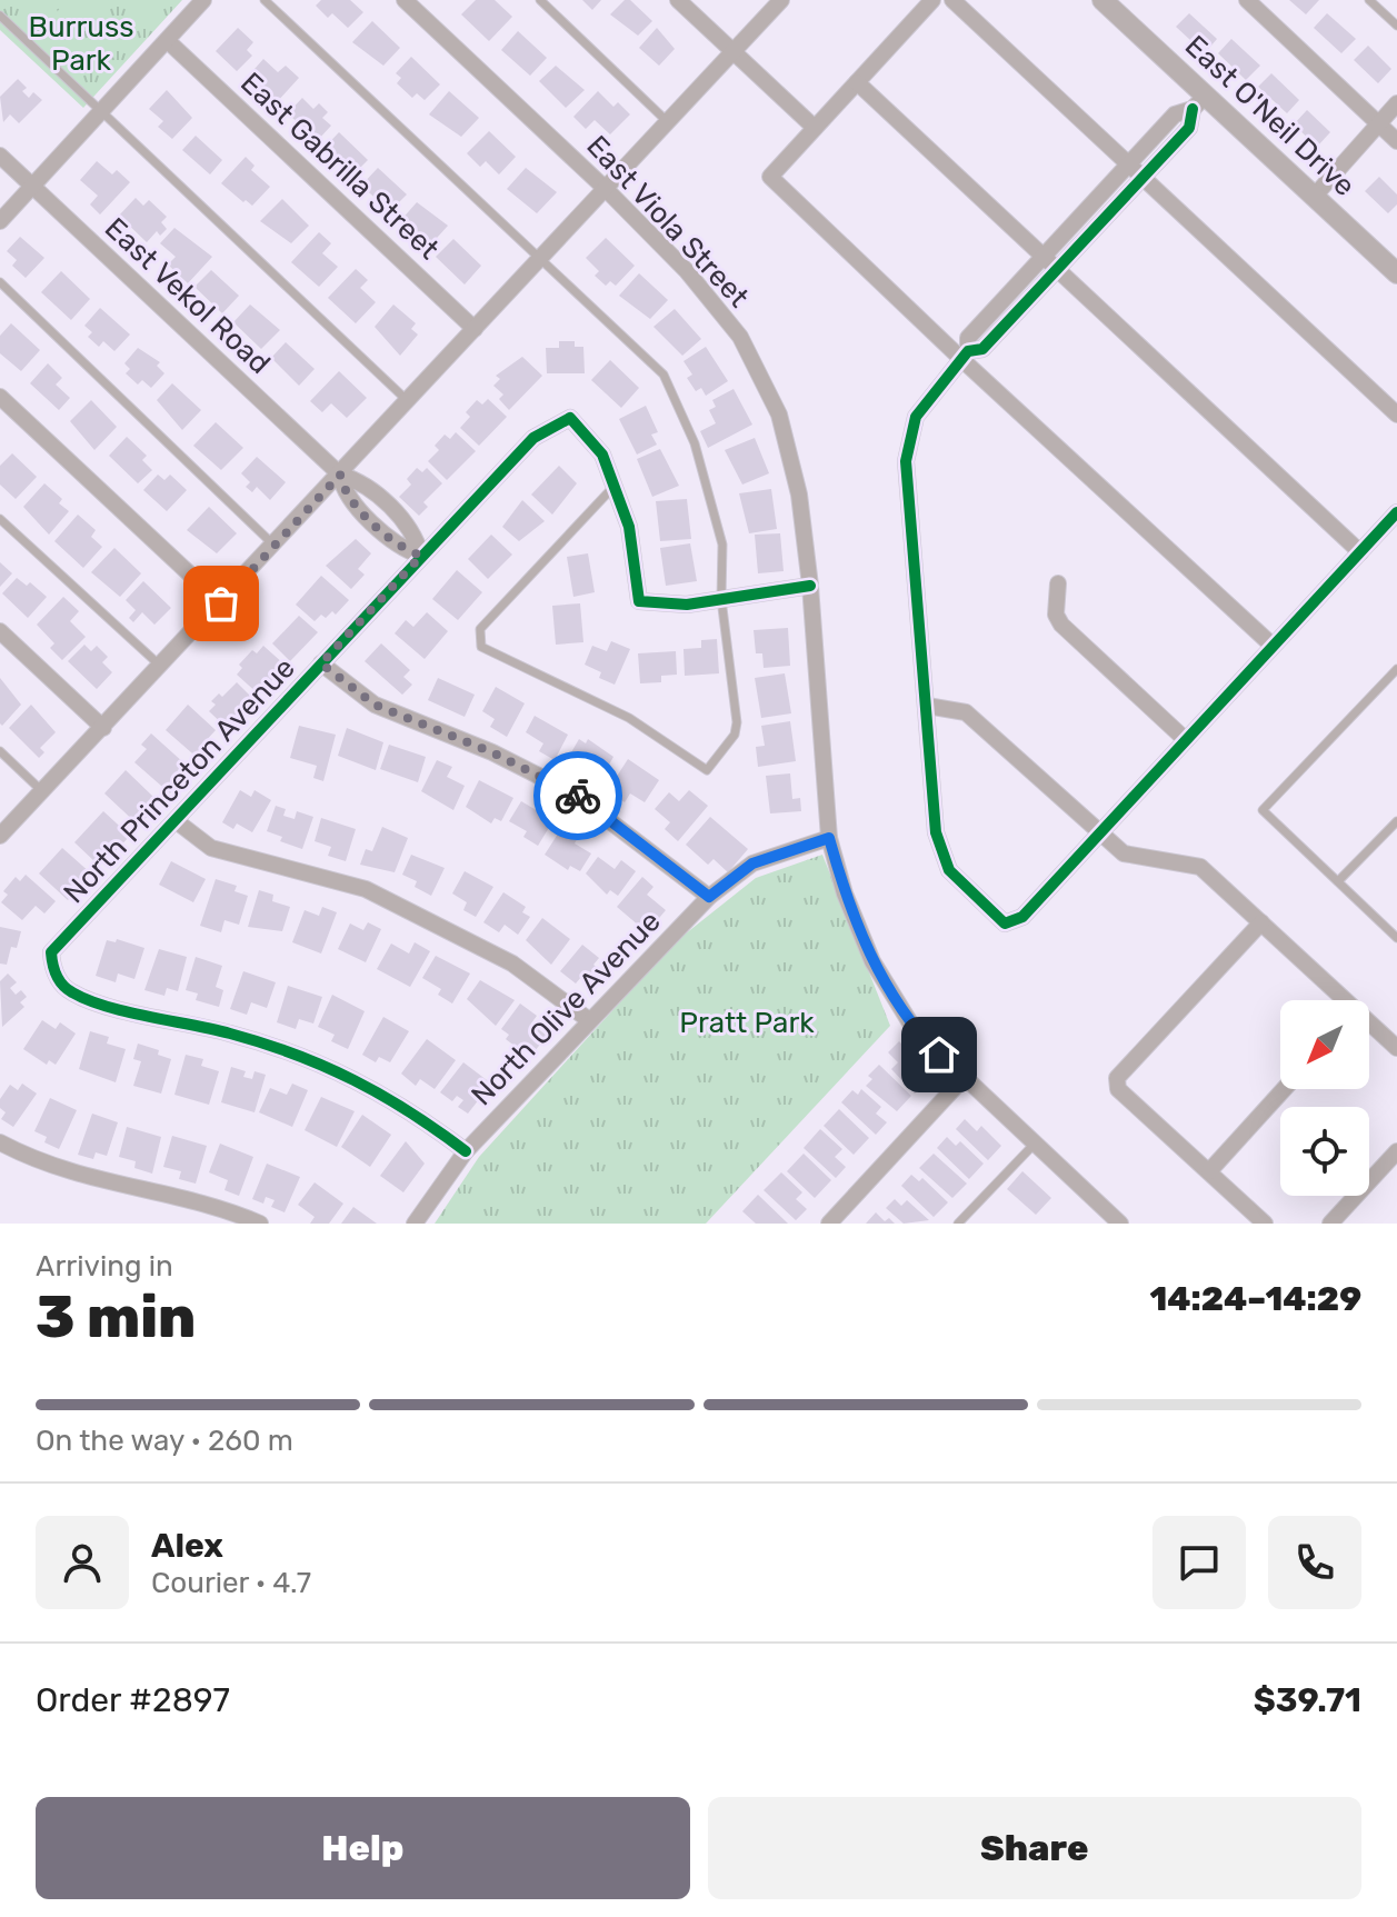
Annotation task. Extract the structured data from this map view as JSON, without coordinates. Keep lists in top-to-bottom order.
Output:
{
  "streets": {
    "street": [
      "East O'Neil Drive",
      "East Gabrilla Street",
      "East Viola Street",
      "East Vekol Road",
      "North Princeton Avenue",
      "North Olive Avenue"
    ]
  },
  "crossings": [
    ["East Viola Street", "North Olive Avenue"],
    ["East Vekol Road", "North Princeton Avenue"],
    ["North Princeton Avenue", "North Olive Avenue"]
  ],
  "parks": ["Burruss Park", "Pratt Park"],
  "north": "bottom left",
  "page": {
    "heading": ["3 min", "Arriving in", "14:24–14:29"],
    "panel": [
      "Alex",
      "Courier · 4.7",
      "Order #2897",
      "$39.71"
    ],
    "bar": "On the way · 260 m",
    "buttons": ["Help", "Share"]
  }
}
